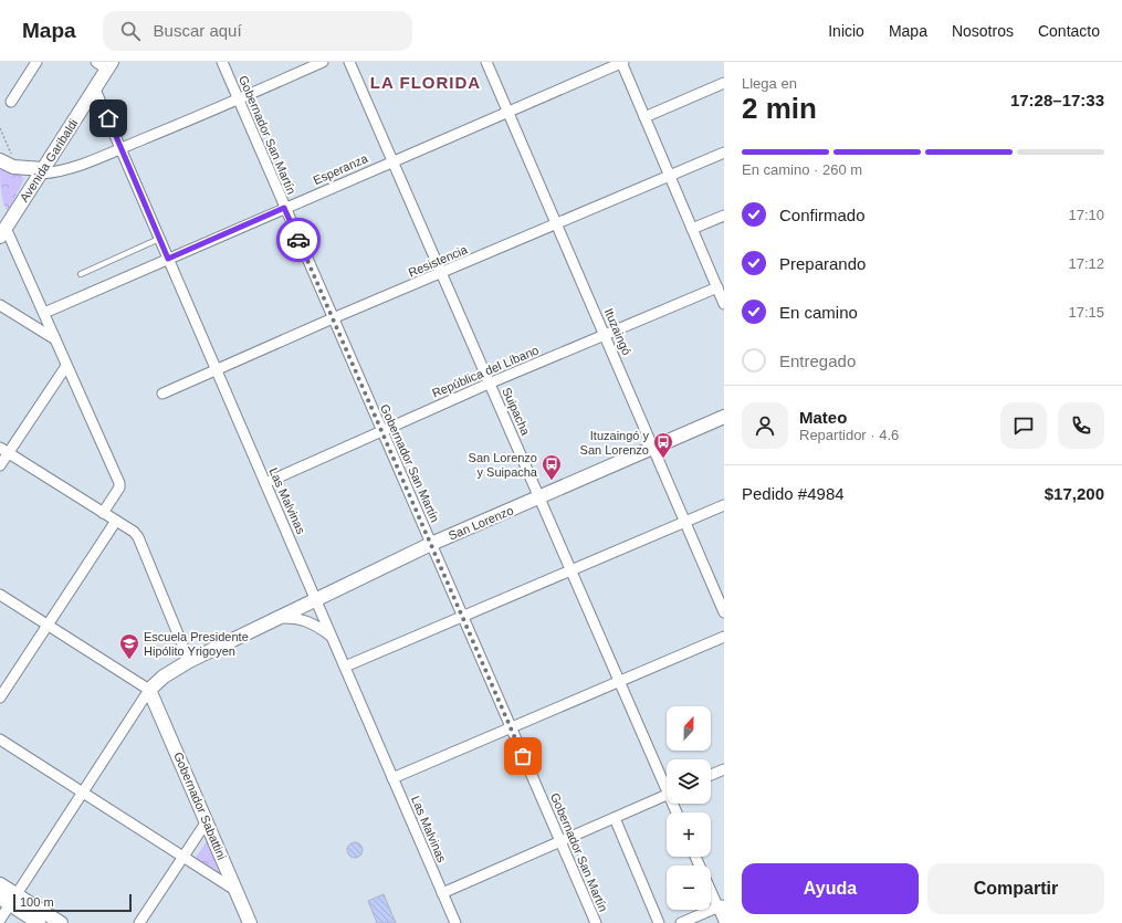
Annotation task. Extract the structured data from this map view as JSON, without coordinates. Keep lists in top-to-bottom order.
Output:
{
  "streets": {
    "main road": ["Avenida Garibaldi", "San Lorenzo", "Gobernador Sabattini"],
    "street": [
      "Gobernador San Martín",
      "Esperanza",
      "Resistencia",
      "Ituzaingó",
      "República del Líbano",
      "Suipacha",
      "Las Malvinas"
    ]
  },
  "crossings": [
    ["Gobernador San Martín", "Esperanza"],
    ["Gobernador San Martín", "Resistencia"],
    ["Gobernador San Martín", "República del Líbano"],
    ["Gobernador San Martín", "San Lorenzo"],
    ["Avenida Garibaldi", "Las Malvinas"],
    ["Esperanza", "Ituzaingó"],
    ["Esperanza", "Suipacha"],
    ["Esperanza", "Las Malvinas"],
    ["Resistencia", "Ituzaingó"],
    ["Resistencia", "Suipacha"],
    ["Resistencia", "Las Malvinas"],
    ["Ituzaingó", "República del Líbano"],
    ["Ituzaingó", "San Lorenzo"],
    ["República del Líbano", "Suipacha"],
    ["República del Líbano", "Las Malvinas"],
    ["Suipacha", "San Lorenzo"],
    ["Las Malvinas", "San Lorenzo"],
    ["San Lorenzo", "Gobernador Sabattini"]
  ],
  "districts": ["LA FLORIDA"],
  "places": {
    "bus stop": ["Ituzaingó y San Lorenzo", "San Lorenzo y Suipacha"],
    "school or university": ["Escuela Presidente Hipólito Yrigoyen"]
  },
  "scale_bar": "100 m",
  "north": "top",
  "page": {
    "header": "Mapa",
    "search": "Buscar aquí",
    "nav": [
      "Inicio",
      "Mapa",
      "Nosotros",
      "Contacto"
    ],
    "heading": ["2 min", "Llega en", "17:28–17:33"],
    "panel": [
      "Mateo",
      "Repartidor · 4.6",
      "Pedido #4984",
      "$17,200"
    ],
    "bar": "En camino · 260 m",
    "list": [
      ["Confirmado", "17:10"],
      ["Preparando", "17:12"],
      ["En camino", "17:15"],
      "Entregado"
    ],
    "map_buttons": ["+", "−"],
    "buttons": ["Ayuda", "Compartir"],
    "scale": "100 m"
  }
}
